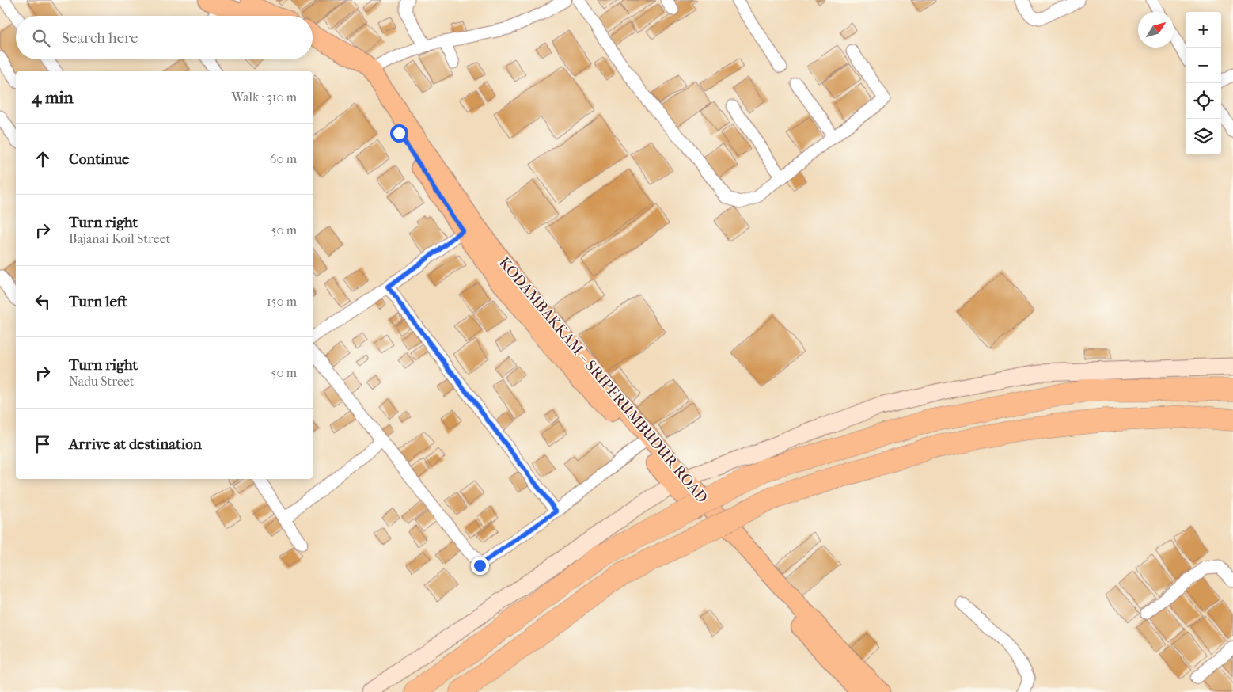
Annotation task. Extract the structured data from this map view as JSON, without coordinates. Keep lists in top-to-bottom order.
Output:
{
  "streets": {
    "main road": ["KODAMBAKKAM – SRIPERUMBUDUR ROAD"]
  },
  "north": "top right",
  "page": {
    "map_buttons": ["+", "−"],
    "search": "Search here",
    "heading": ["4 min", "Walk · 310 m"],
    "list": [
      ["Continue", "60 m"],
      ["Turn right", "Bajanai Koil Street", "50 m"],
      ["Turn left", "150 m"],
      ["Turn right", "Nadu Street", "50 m"],
      "Arrive at destination"
    ]
  }
}
